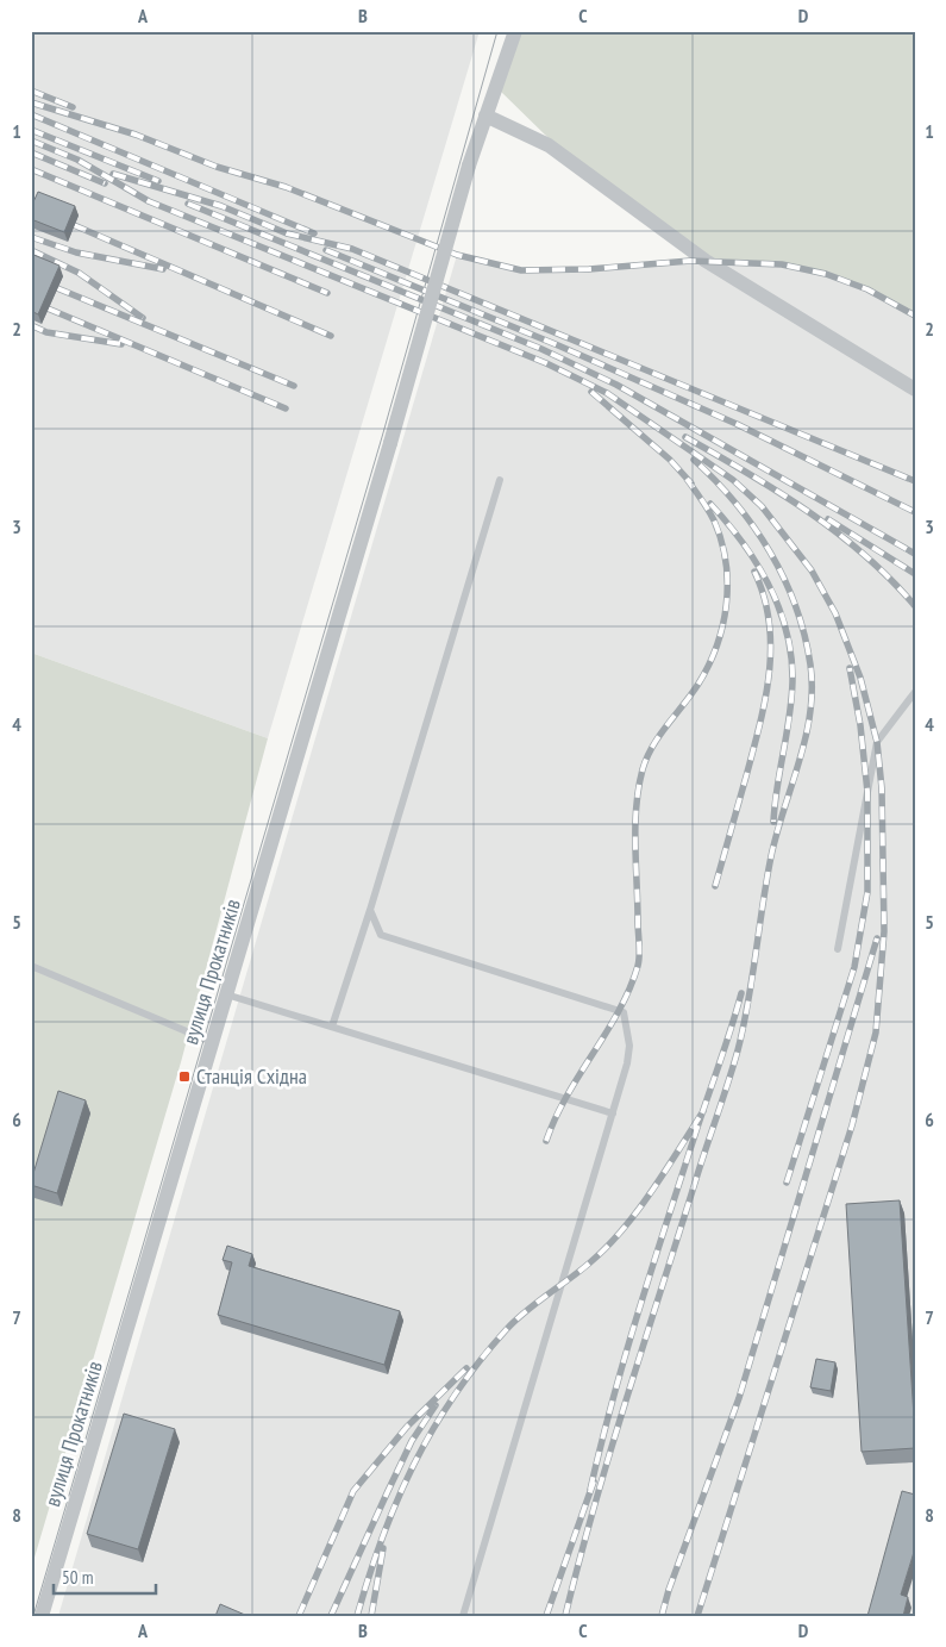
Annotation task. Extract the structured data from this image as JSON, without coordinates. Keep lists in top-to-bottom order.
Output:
{
  "streets": {
    "street": ["вулиця Прокатників"]
  },
  "places": {
    "transit": ["Станція Східна"]
  },
  "scale_bar": "50 m",
  "grid": {
    "columns": [
      "A",
      "B",
      "C",
      "D"
    ],
    "rows": [
      "1",
      "2",
      "3",
      "4",
      "5",
      "6",
      "7",
      "8"
    ]
  }
}
